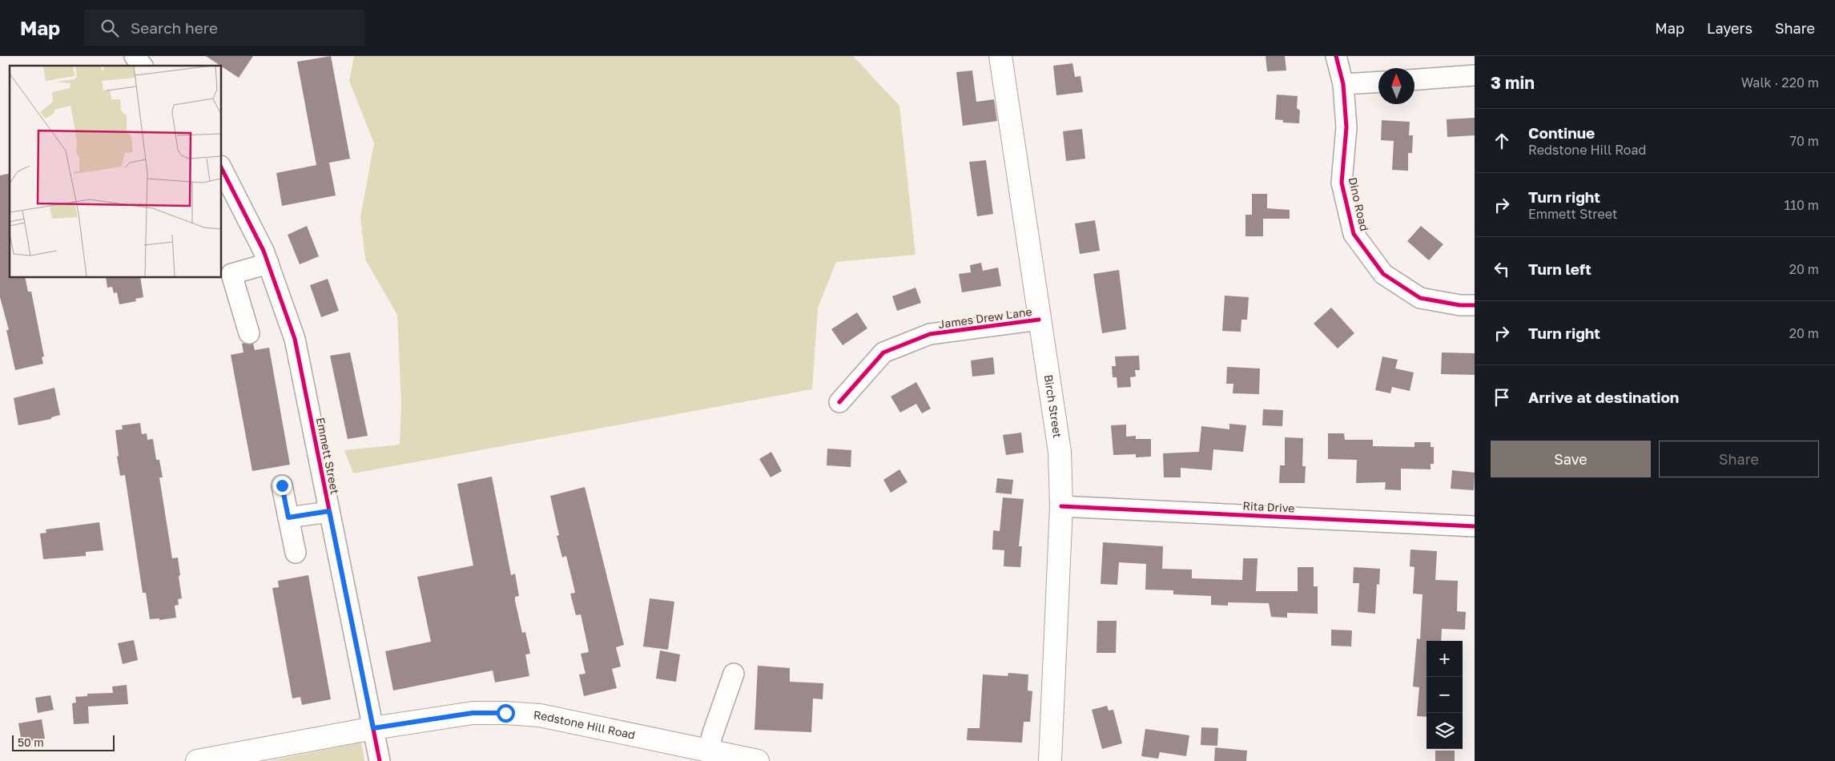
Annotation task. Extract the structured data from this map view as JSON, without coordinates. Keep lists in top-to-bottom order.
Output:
{
  "streets": {
    "main road": ["Birch Street", "Redstone Hill Road"],
    "street": [
      "Dino Road",
      "James Drew Lane",
      "Emmett Street",
      "Rita Drive"
    ]
  },
  "crossings": [
    ["James Drew Lane", "Birch Street"],
    ["Birch Street", "Rita Drive"],
    ["Emmett Street", "Redstone Hill Road"]
  ],
  "scale_bar": "50 m",
  "north": "top",
  "page": {
    "header": "Map",
    "search": "Search here",
    "nav": ["Map", "Layers", "Share"],
    "heading": ["3 min", "Walk · 220 m"],
    "list": [
      ["Continue", "Redstone Hill Road", "70 m"],
      ["Turn right", "Emmett Street", "110 m"],
      ["Turn left", "20 m"],
      ["Turn right", "20 m"],
      "Arrive at destination"
    ],
    "buttons": ["Save", "Share"],
    "map_buttons": ["+", "−"],
    "scale": "50 m"
  }
}
